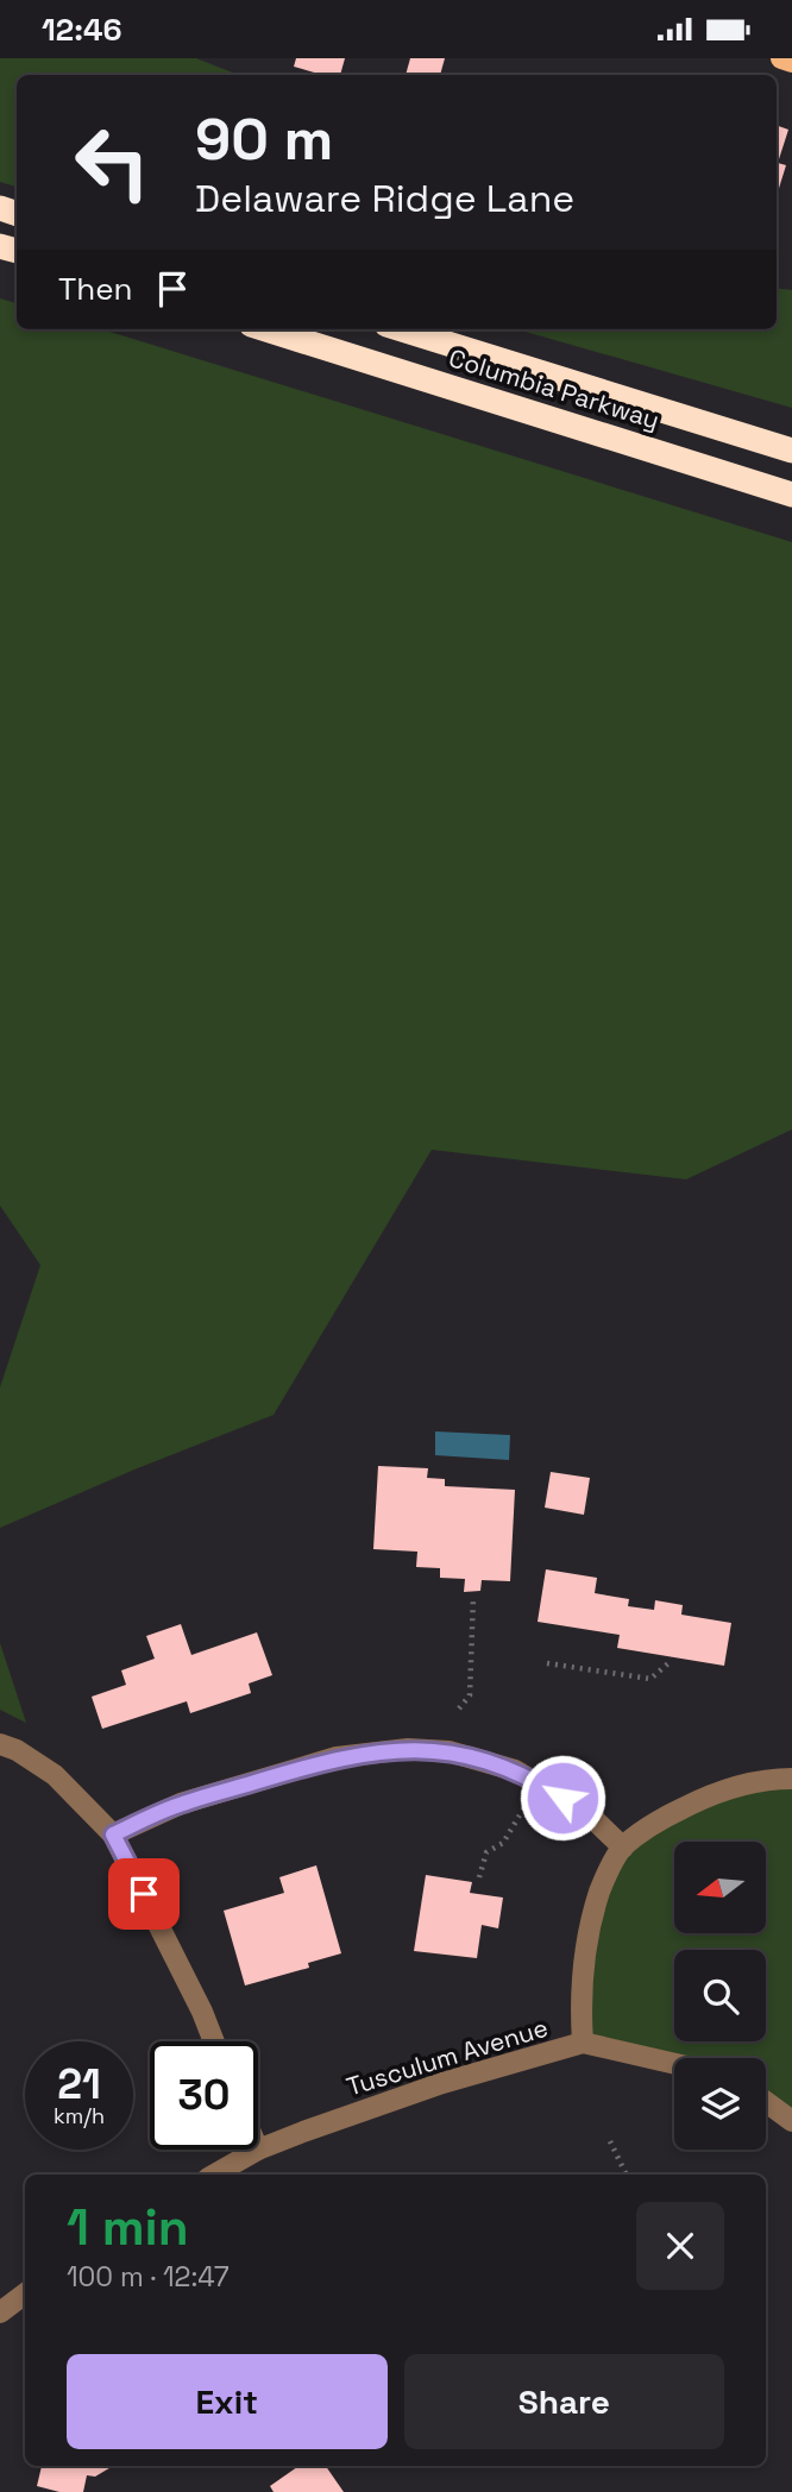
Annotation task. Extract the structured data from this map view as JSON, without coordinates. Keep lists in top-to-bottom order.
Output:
{
  "streets": {
    "highway": ["Columbia Parkway"],
    "street": ["Tusculum Avenue"]
  },
  "north": "left",
  "page": {
    "status": "12:46",
    "turn": ["90 m", "Delaware Ridge Lane"],
    "then": "Then",
    "speed": "21 km/h",
    "limit": "30",
    "heading": ["1 min", "100 m · 12:47"],
    "buttons": ["Exit", "Share"]
  }
}
